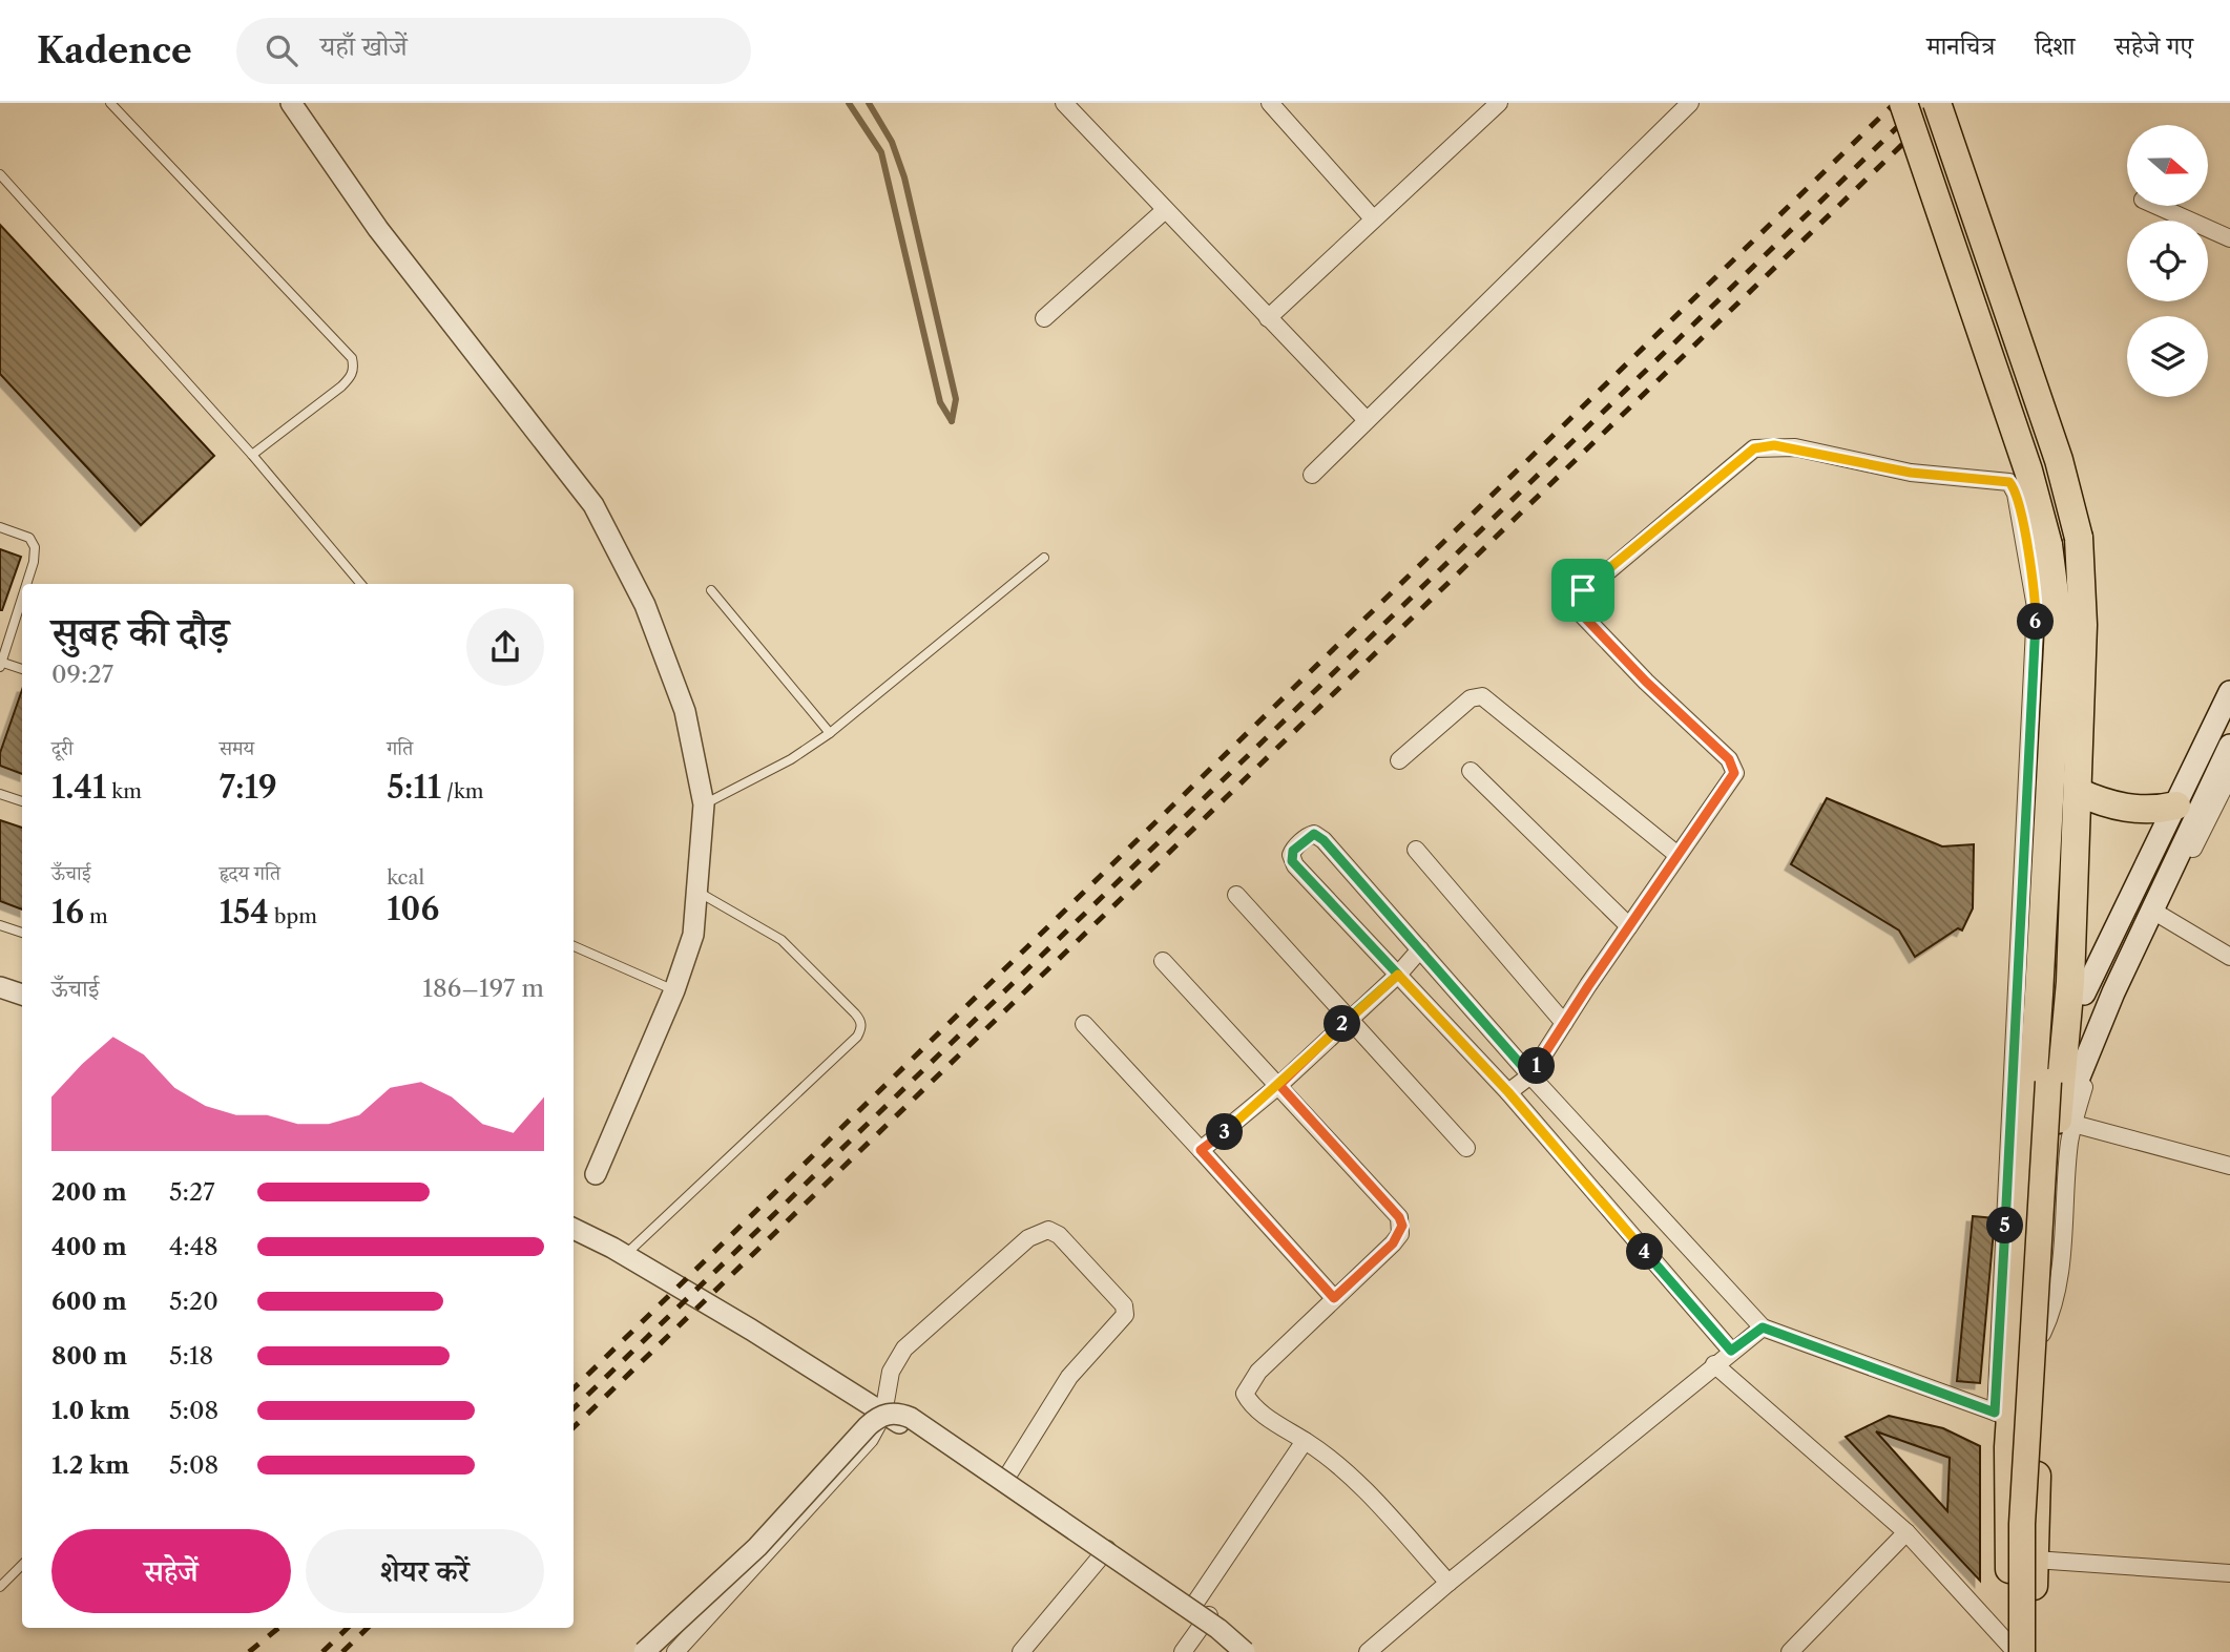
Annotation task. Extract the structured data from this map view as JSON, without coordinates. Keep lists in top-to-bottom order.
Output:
{
  "north": "right",
  "page": {
    "header": "Kadence",
    "search": "यहाँ खोजें",
    "nav": ["मानचित्र", "दिशा", "सहेजे गए"],
    "heading": ["सुबह की दौड़", "09:27"],
    "pins": [
      "6",
      "2",
      "1",
      "3",
      "5",
      "4"
    ],
    "stats": [
      ["दूरी", "1.41 km"],
      ["समय", "7:19"],
      ["गति", "5:11 /km"],
      ["ऊँचाई", "16 m"],
      ["हृदय गति", "154 bpm"],
      ["kcal", "106"]
    ],
    "chart": ["ऊँचाई", "186–197 m"],
    "list": [
      {
        "name": "200 m",
        "note": "5:27"
      },
      {
        "name": "400 m",
        "note": "4:48"
      },
      {
        "name": "600 m",
        "note": "5:20"
      },
      {
        "name": "800 m",
        "note": "5:18"
      },
      {
        "name": "1.0 km",
        "note": "5:08"
      },
      {
        "name": "1.2 km",
        "note": "5:08"
      }
    ],
    "buttons": ["सहेजें", "शेयर करें"]
  }
}
